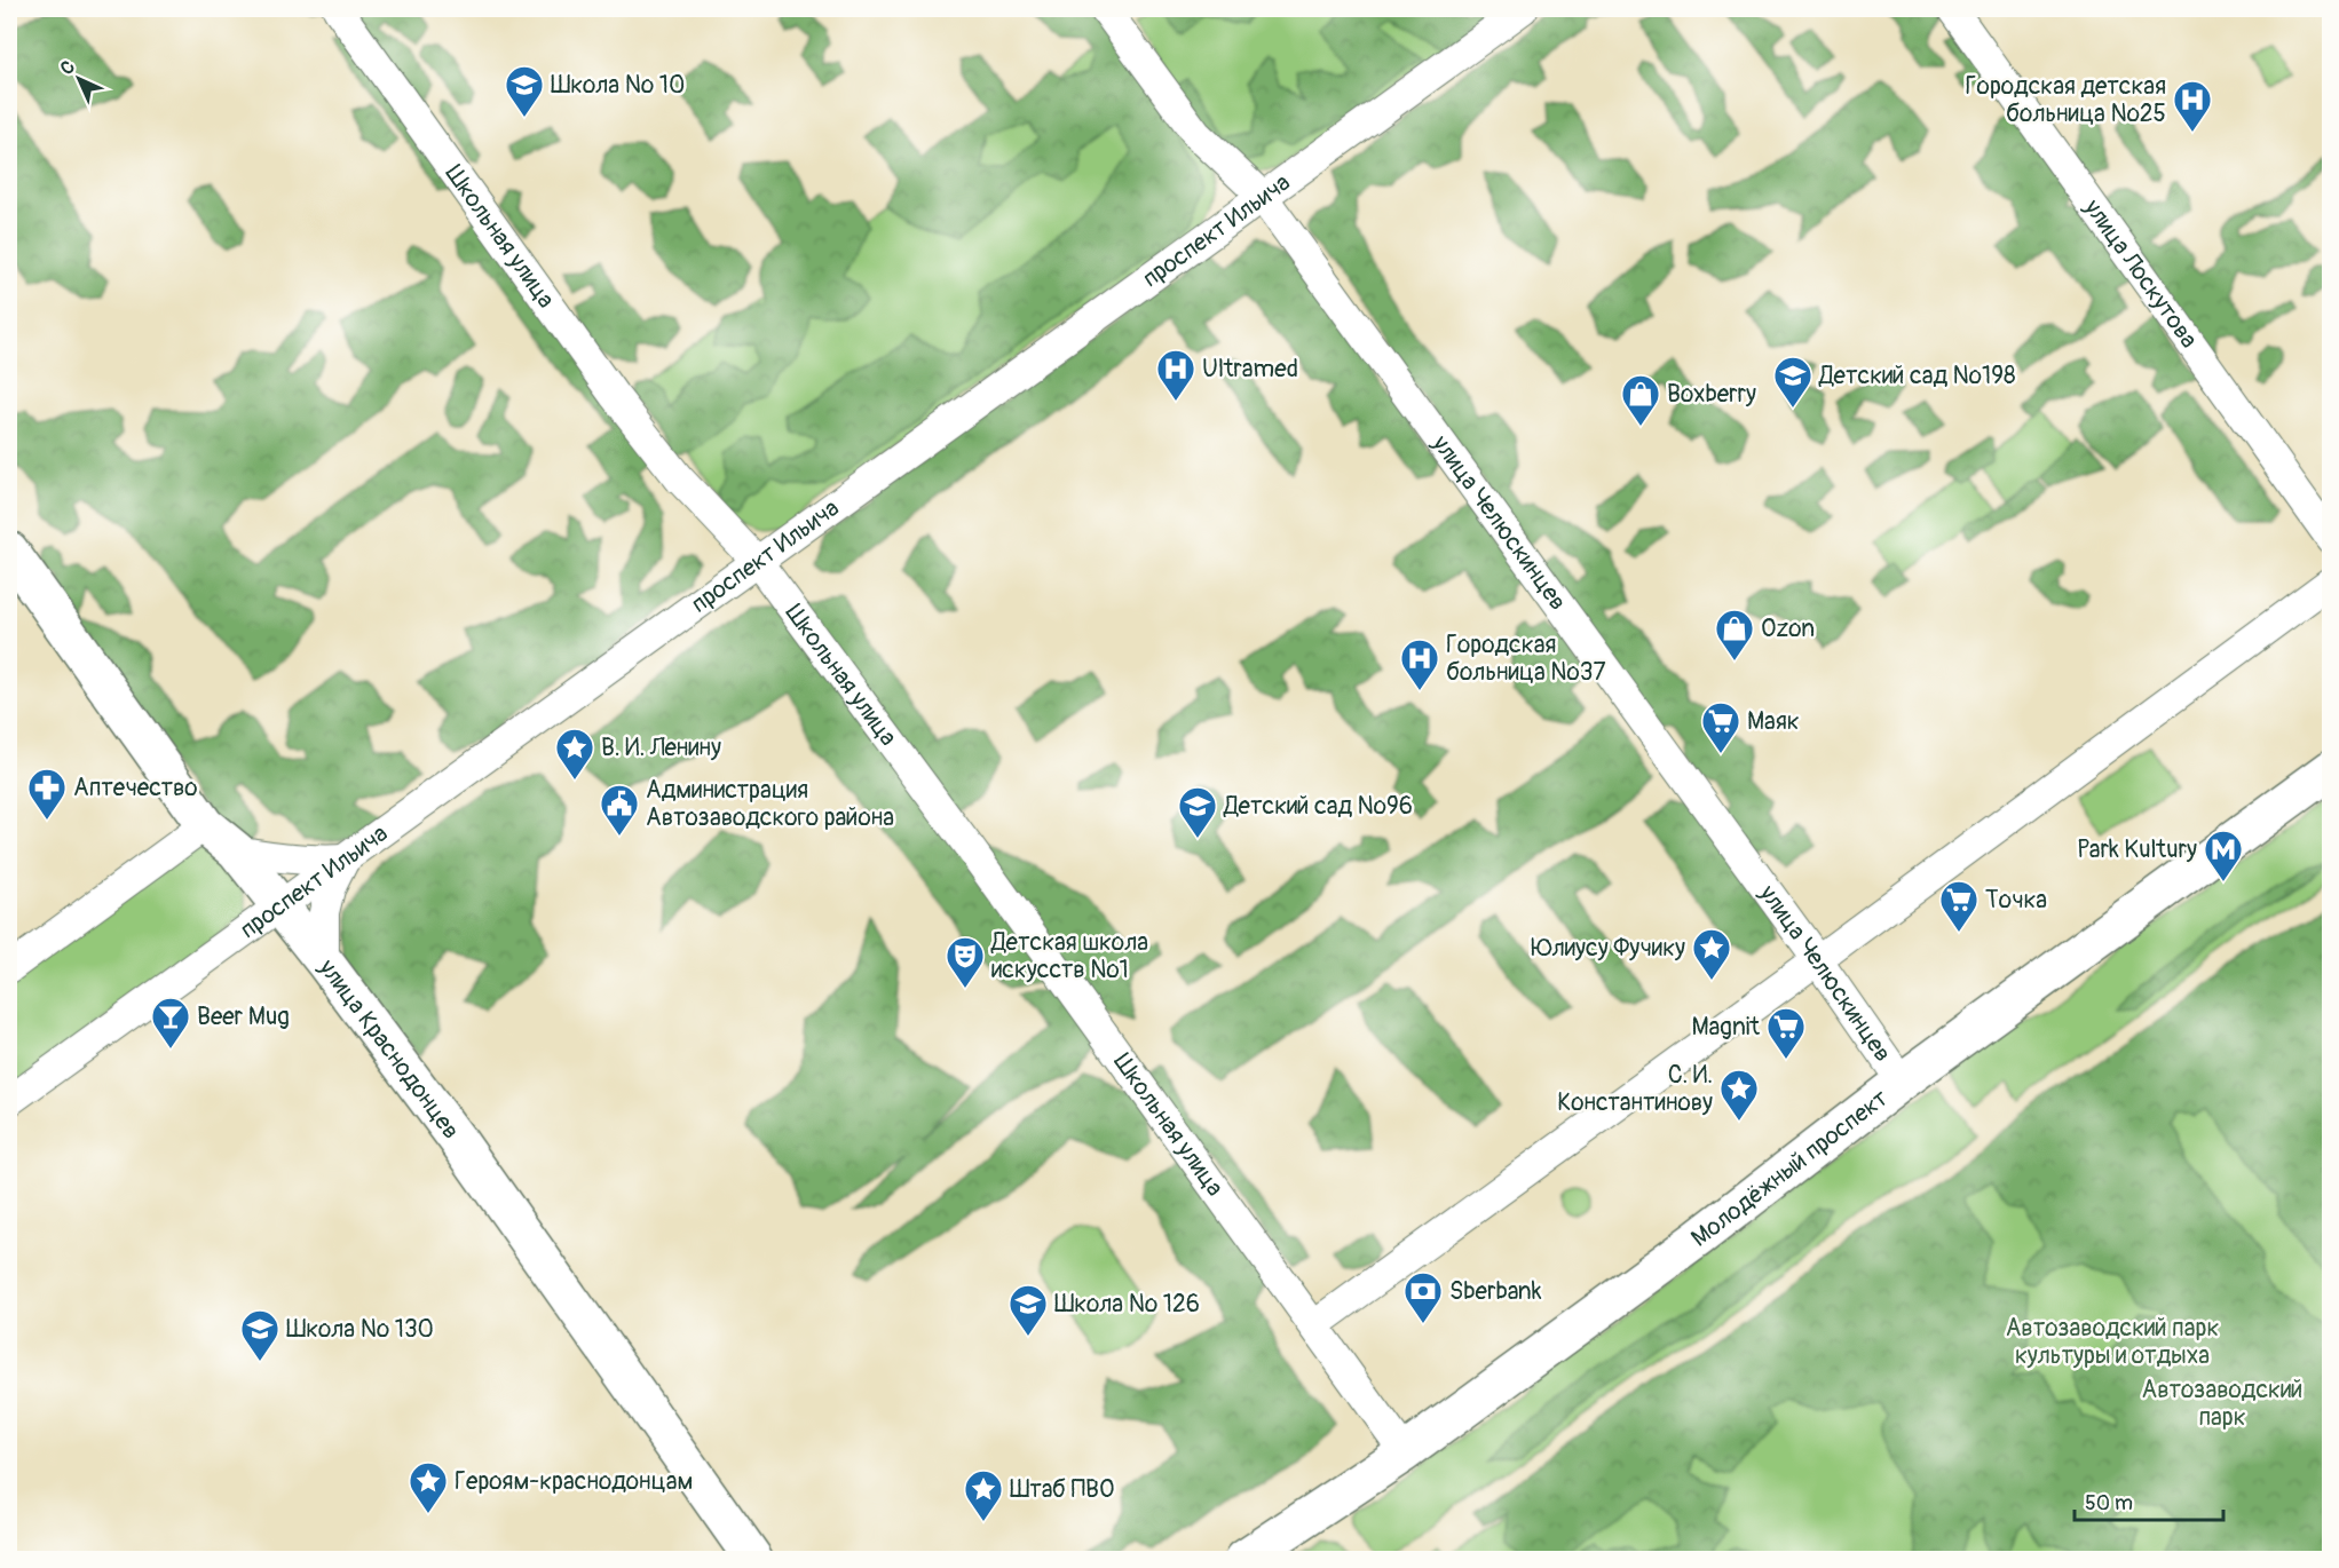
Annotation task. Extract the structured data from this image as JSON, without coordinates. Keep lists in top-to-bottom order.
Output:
{
  "streets": {
    "main road": ["улица Краснодонцев", "Молодёжный проспект"],
    "street": [
      "проспект Ильича",
      "Школьная улица",
      "улица Лоскутова",
      "улица Челюскинцев"
    ]
  },
  "crossings": [
    ["проспект Ильича", "Школьная улица"],
    ["проспект Ильича", "улица Челюскинцев"],
    ["проспект Ильича", "улица Краснодонцев"],
    ["Школьная улица", "Молодёжный проспект"],
    ["улица Челюскинцев", "Молодёжный проспект"]
  ],
  "parks": ["Автозаводский парк культуры и отдыха", "Автозаводский парк"],
  "places": {
    "school or university": [
      "Школа № 10",
      "Детский сад №198",
      "Детский сад №96",
      "Школа № 126",
      "Школа № 130"
    ],
    "hospital": ["Городская детская больница №25", "Ultramed", "Городская больница №37"],
    "shop": ["Boxberry", "Ozon"],
    "supermarket": ["Маяк", "Точка", "Magnit"],
    "place": [
      "В. И. Ленину",
      "Юлиусу Фучику",
      "С. И. Константинову",
      "Героям-краснодонцам",
      "Штаб ПВО"
    ],
    "pharmacy": ["Аптечество"],
    "public building": ["Администрация Автозаводского района"],
    "metro station": ["Park Kultury"],
    "theatre": ["Детская школа искусств №1"],
    "bar": ["Beer Mug"],
    "bank": ["Sberbank"]
  },
  "scale_bar": "50 m",
  "north": "top left"
}
